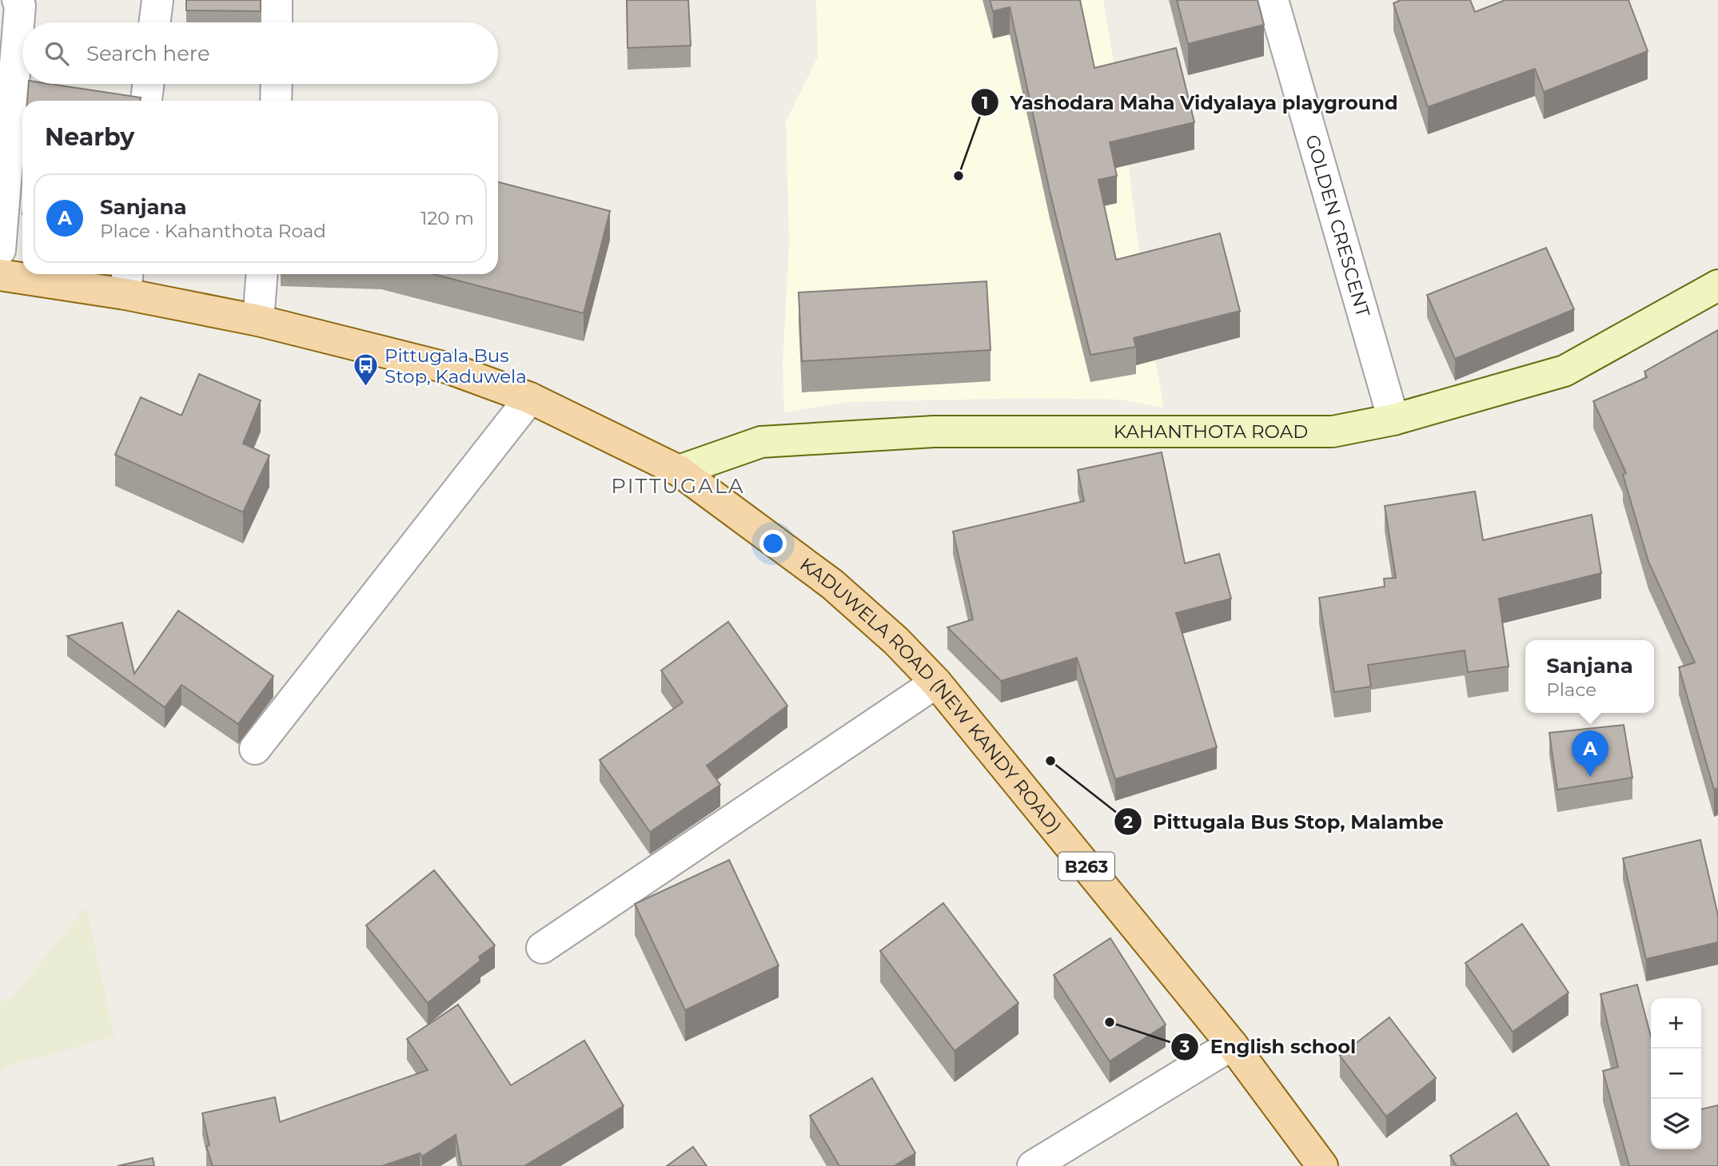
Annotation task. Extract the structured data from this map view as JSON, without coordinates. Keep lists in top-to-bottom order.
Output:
{
  "streets": {
    "main road": ["KAHANTHOTA ROAD", "KADUWELA ROAD (NEW KANDY ROAD)", "B263"],
    "street": ["GOLDEN CRESCENT"]
  },
  "crossings": [
    ["GOLDEN CRESCENT", "KAHANTHOTA ROAD"],
    ["KAHANTHOTA ROAD", "KADUWELA ROAD (NEW KANDY ROAD)"]
  ],
  "districts": ["PITTUGALA"],
  "places": {
    "other": ["Yashodara Maha Vidyalaya playground", "Pittugala Bus Stop, Malambe", "English school"],
    "bus stop": ["Pittugala Bus Stop, Kaduwela"]
  },
  "page": {
    "search": "Search here",
    "heading": "Nearby",
    "list": [
      {
        "mark": "A",
        "name": "Sanjana",
        "note": "Place · Kahanthota Road",
        "value": "120 m"
      }
    ],
    "popup": ["Sanjana", "Place"],
    "pins": "A",
    "map_buttons": ["+", "−"]
  }
}
